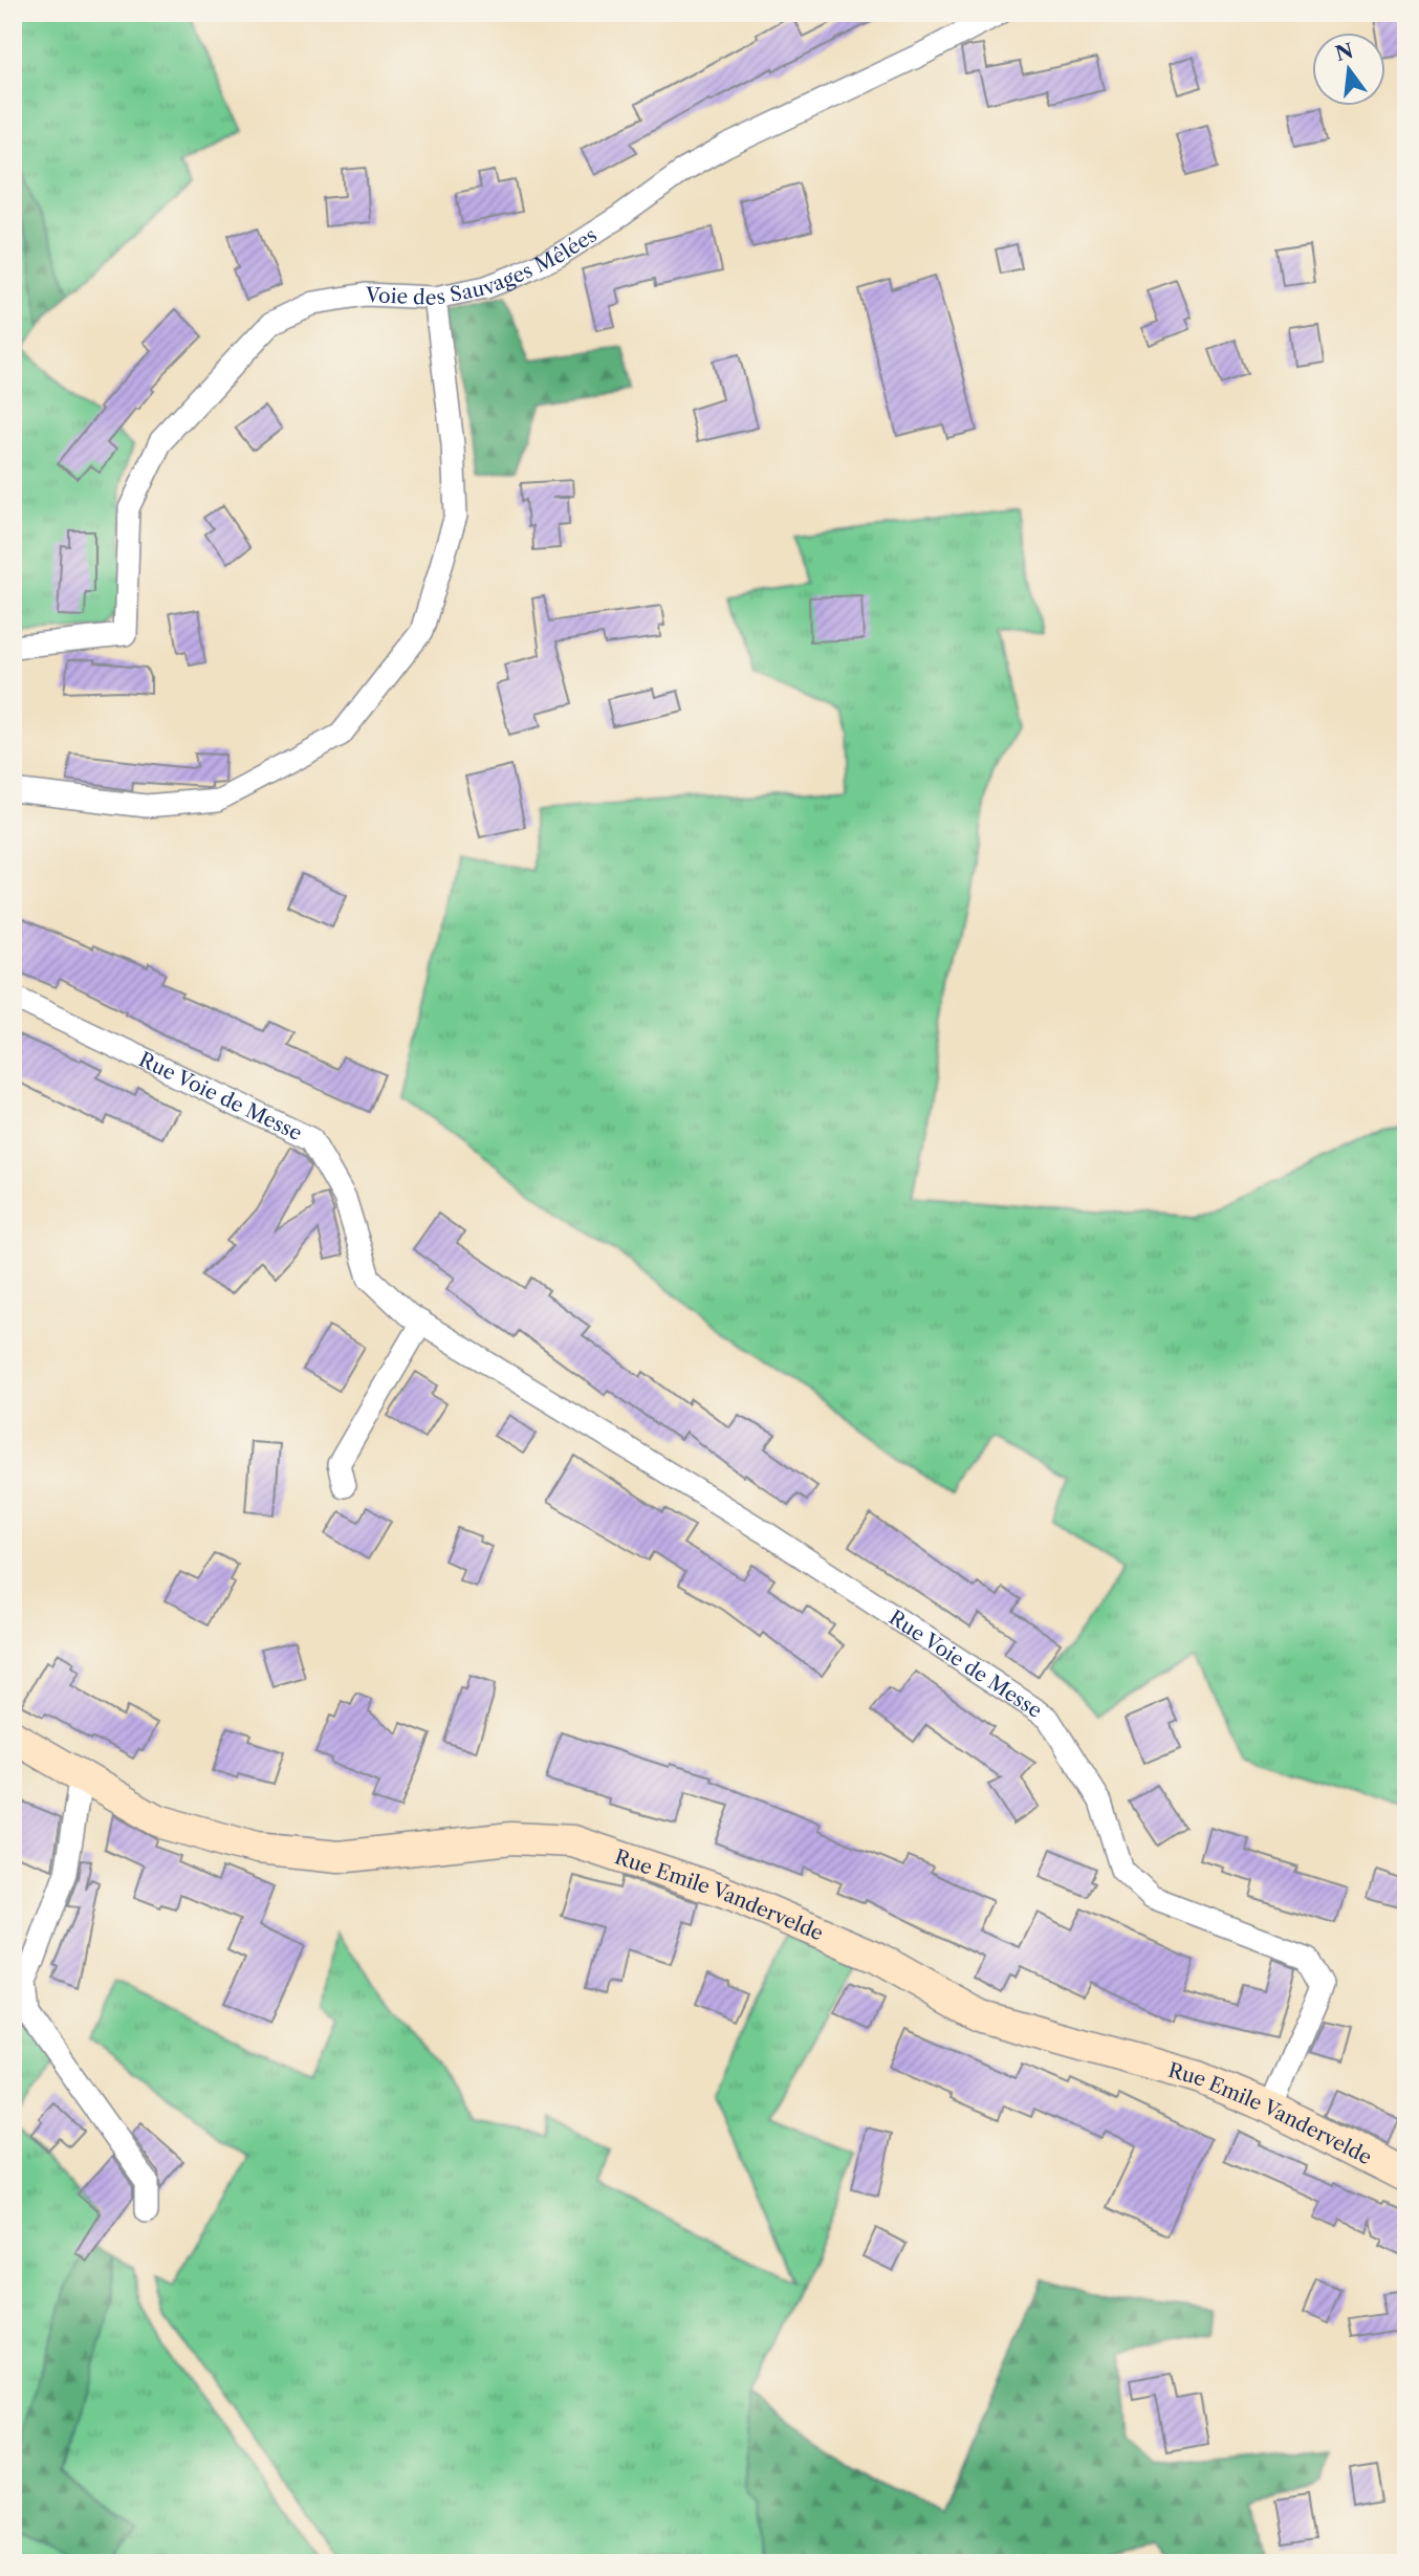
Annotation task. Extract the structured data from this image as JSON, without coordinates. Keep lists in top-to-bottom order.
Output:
{
  "streets": {
    "street": ["Voie des Sauvages Mêlées", "Rue Voie de Messe", "Rue Emile Vandervelde"]
  },
  "crossings": [
    ["Rue Voie de Messe", "Rue Emile Vandervelde"]
  ],
  "north": "top"
}
